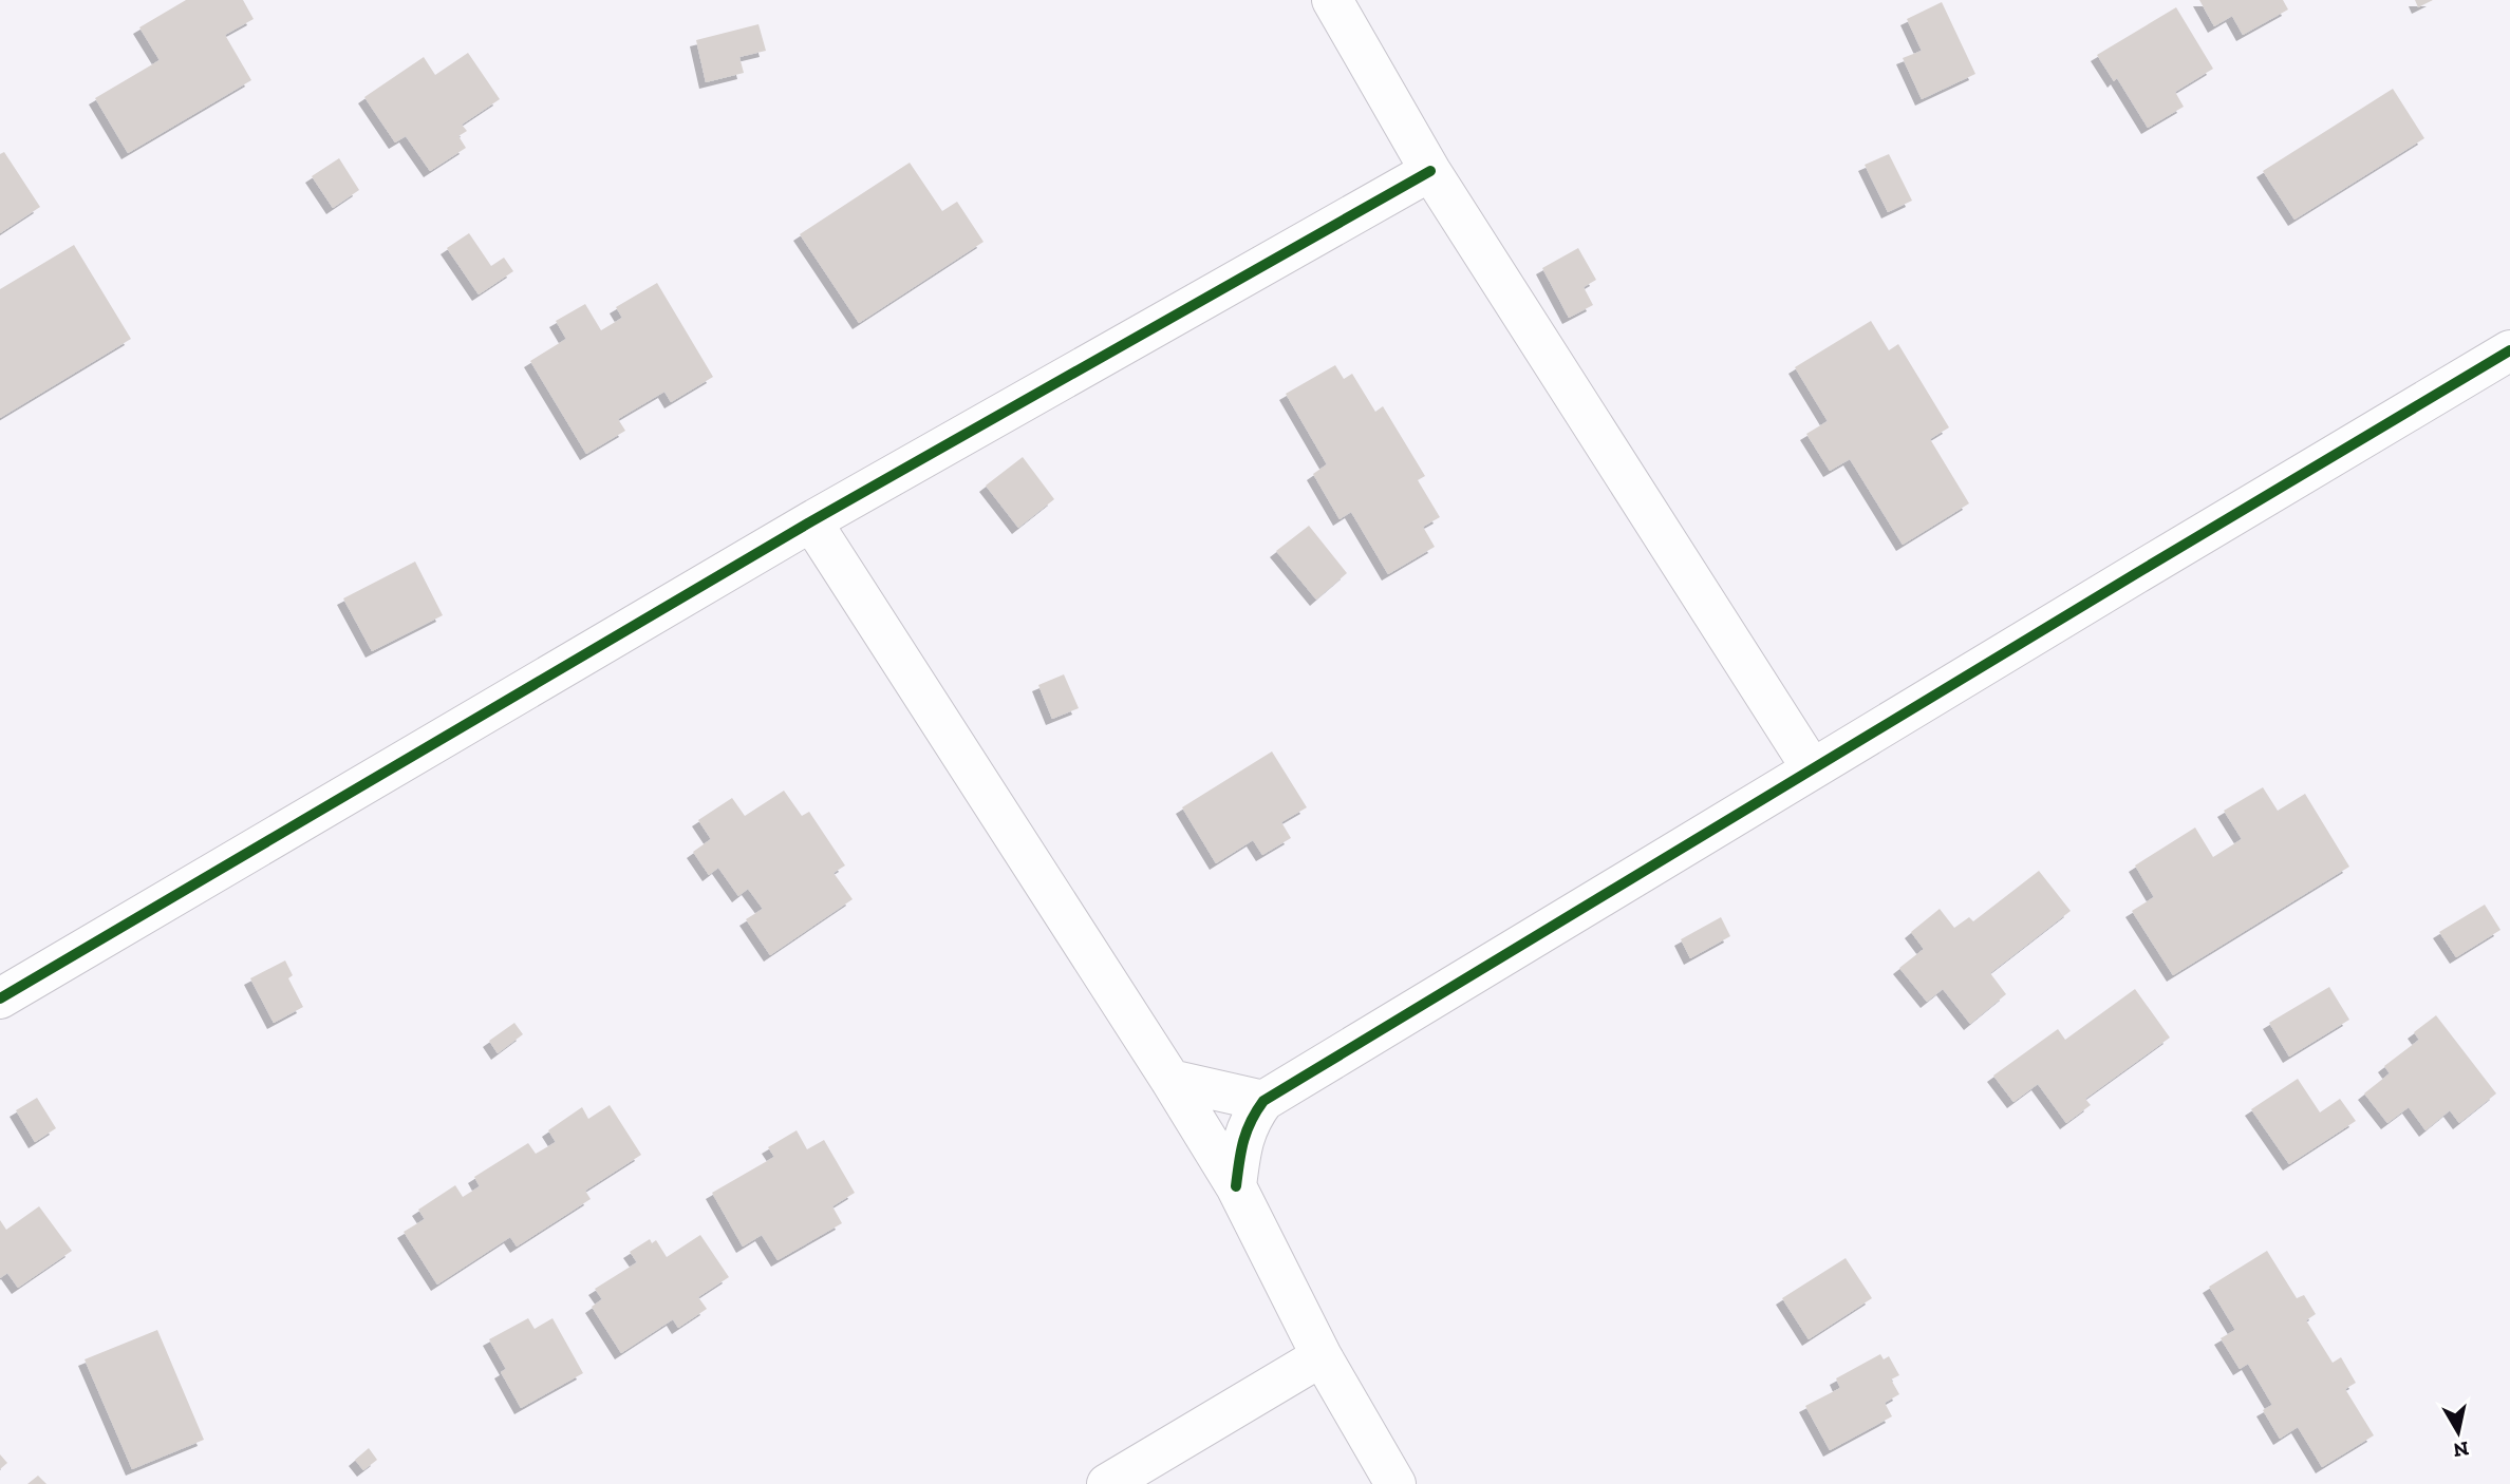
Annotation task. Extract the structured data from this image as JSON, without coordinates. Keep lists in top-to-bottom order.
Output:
{
  "north": "bottom"
}
